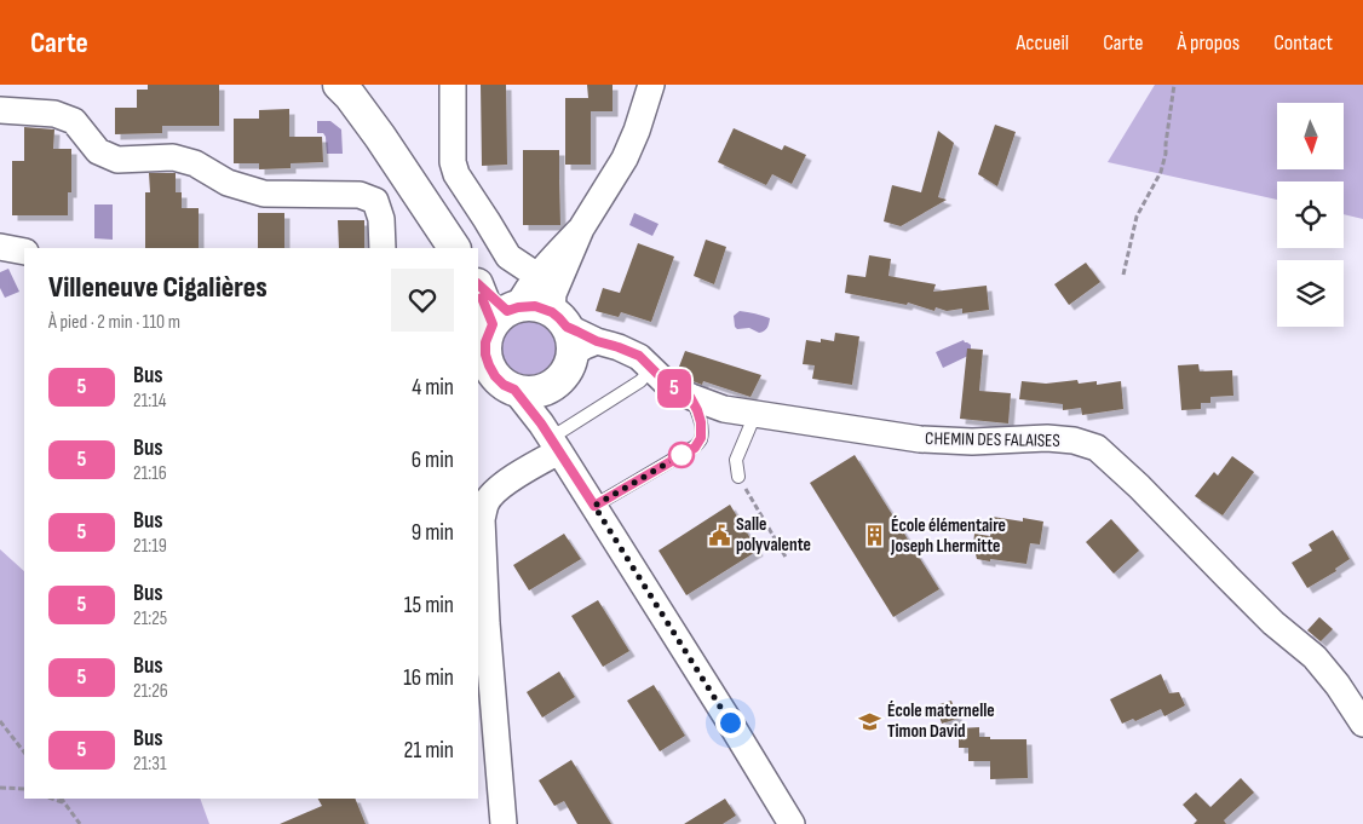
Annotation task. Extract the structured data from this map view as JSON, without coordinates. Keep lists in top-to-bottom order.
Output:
{
  "streets": {
    "street": ["CHEMIN DES FALAISES"]
  },
  "places": {
    "public building": ["Salle polyvalente"],
    "building": ["École élémentaire Joseph Lhermitte"],
    "school or university": ["École maternelle Timon David"]
  },
  "lines": ["bus line 5"],
  "north": "bottom",
  "page": {
    "header": "Carte",
    "nav": [
      "Accueil",
      "Carte",
      "À propos",
      "Contact"
    ],
    "on_map": "5",
    "heading": ["Villeneuve Cigalières", "À pied · 2 min · 110 m"],
    "list": [
      {
        "mark": "5",
        "name": "Bus",
        "note": "21:14",
        "value": "4 min"
      },
      {
        "mark": "5",
        "name": "Bus",
        "note": "21:16",
        "value": "6 min"
      },
      {
        "mark": "5",
        "name": "Bus",
        "note": "21:19",
        "value": "9 min"
      },
      {
        "mark": "5",
        "name": "Bus",
        "note": "21:25",
        "value": "15 min"
      },
      {
        "mark": "5",
        "name": "Bus",
        "note": "21:26",
        "value": "16 min"
      },
      {
        "mark": "5",
        "name": "Bus",
        "note": "21:31",
        "value": "21 min"
      }
    ]
  }
}
